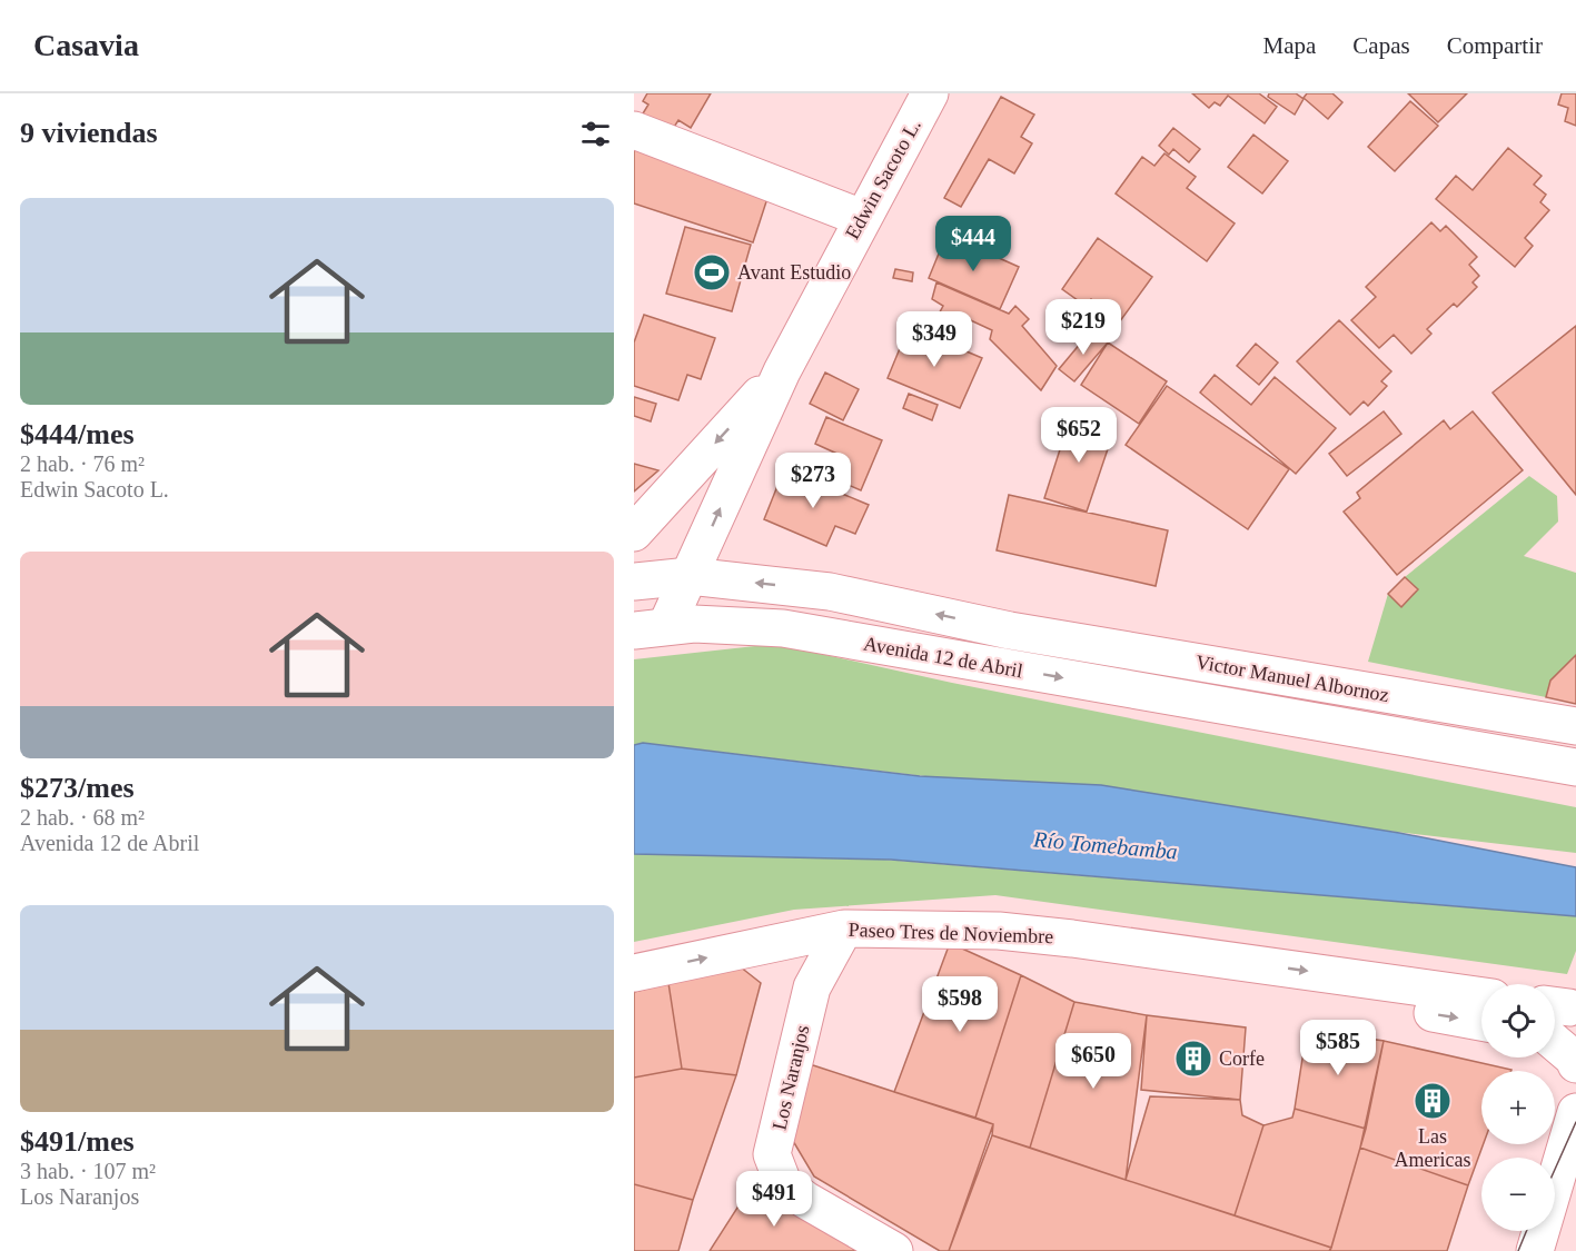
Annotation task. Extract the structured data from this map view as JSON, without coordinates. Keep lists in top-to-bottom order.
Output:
{
  "streets": {
    "main road": [
      "Edwin Sacoto L.",
      "Avenida 12 de Abril",
      "Victor Manuel Albornoz",
      "Paseo Tres de Noviembre",
      "Los Naranjos"
    ]
  },
  "crossings": [
    ["Edwin Sacoto L.", "Avenida 12 de Abril"],
    ["Avenida 12 de Abril", "Victor Manuel Albornoz"],
    ["Paseo Tres de Noviembre", "Los Naranjos"]
  ],
  "water": ["Río Tomebamba"],
  "places": {
    "sports": ["Avant Estudio"],
    "building": ["Corfe", "Las Americas"]
  },
  "page": {
    "header": "Casavia",
    "nav": ["Mapa", "Capas", "Compartir"],
    "heading": "9 viviendas",
    "list": [
      {
        "name": "$444/mes",
        "note": "2 hab. · 76 m² · Edwin Sacoto L."
      },
      {
        "name": "$273/mes",
        "note": "2 hab. · 68 m² · Avenida 12 de Abril"
      },
      {
        "name": "$491/mes",
        "note": "3 hab. · 107 m² · Los Naranjos"
      }
    ],
    "price": [
      "$444",
      "$219",
      "$349",
      "$652",
      "$273",
      "$598",
      "$585",
      "$650",
      "$491"
    ],
    "map_buttons": ["+", "−"]
  }
}
